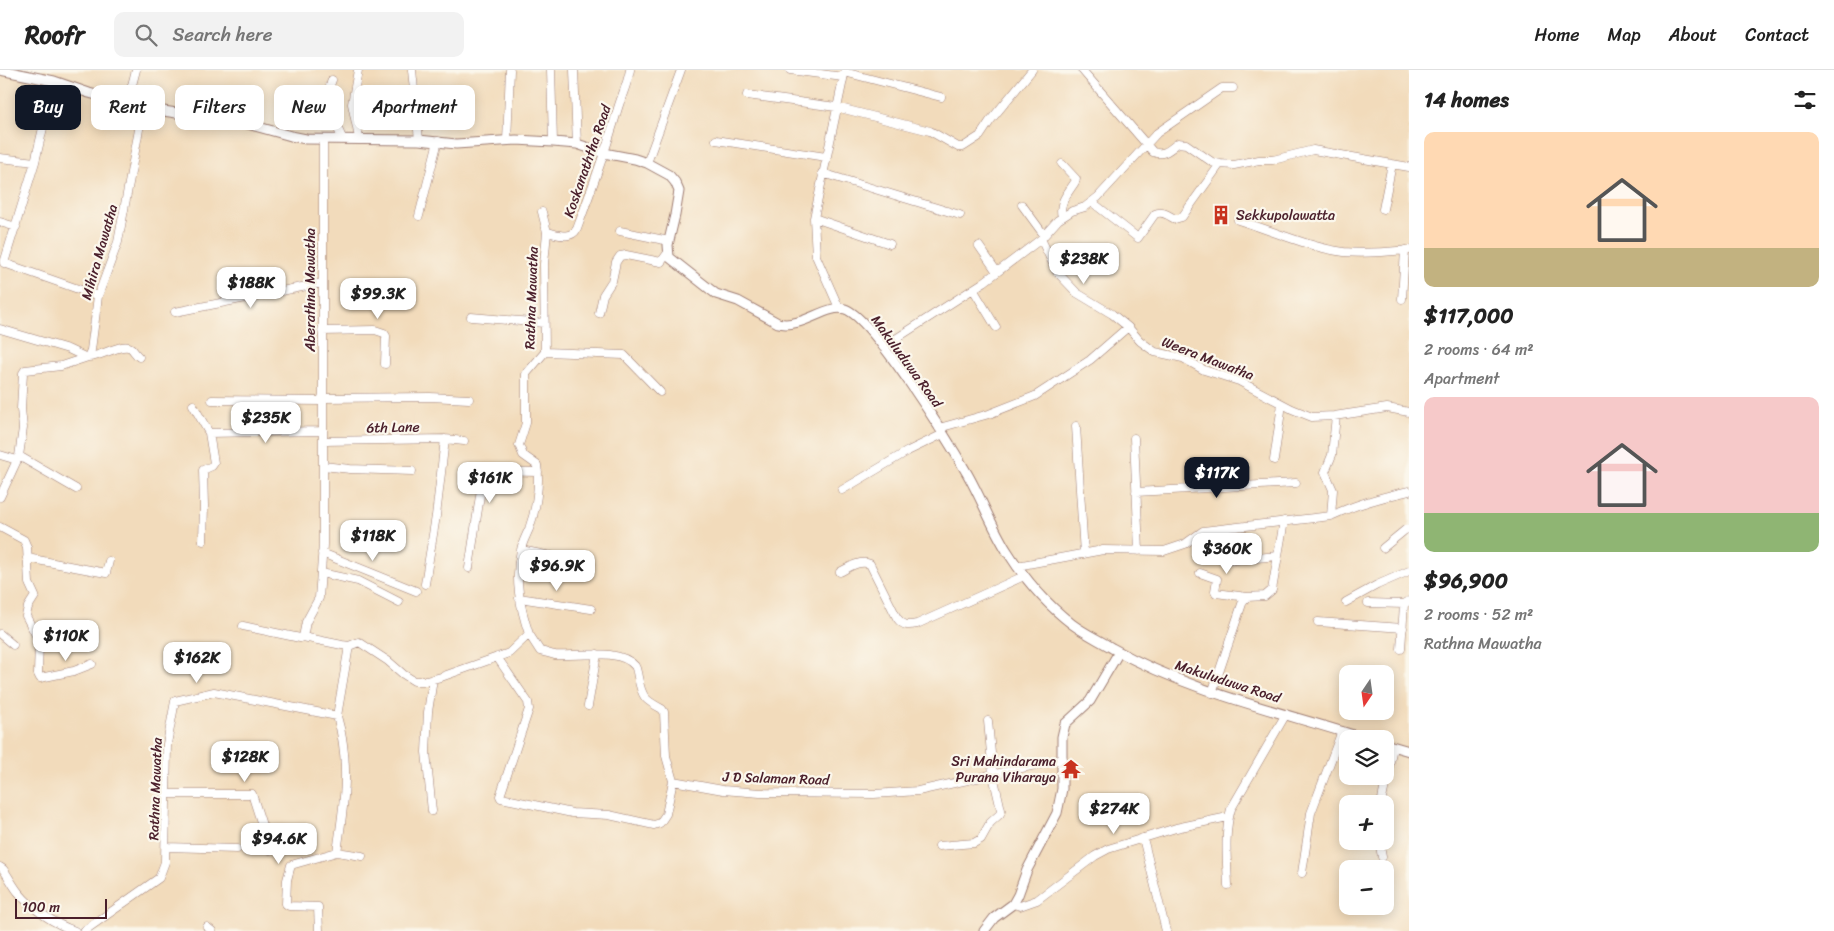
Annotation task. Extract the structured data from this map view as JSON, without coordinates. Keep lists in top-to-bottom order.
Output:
{
  "streets": {
    "street": [
      "Koskanaththa Road",
      "Mihira Mawatha",
      "Aberathna Mawatha",
      "Rathna Mawatha",
      "Weera Mawatha",
      "Makuluduwa Road",
      "6th Lane",
      "J D Salaman Road"
    ]
  },
  "crossings": [
    ["Koskanaththa Road", "Rathna Mawatha"],
    ["Aberathna Mawatha", "6th Lane"]
  ],
  "places": {
    "building": ["Sekkupolawatta"],
    "temple": ["Sri Mahindarama Purana Viharaya"]
  },
  "scale_bar": "100 m",
  "north": "bottom",
  "page": {
    "header": "Roofr",
    "search": "Search here",
    "nav": [
      "Home",
      "Map",
      "About",
      "Contact"
    ],
    "heading": "14 homes",
    "chip": [
      "Buy",
      "Rent",
      "Filters",
      "New",
      "Apartment"
    ],
    "list": [
      {
        "name": "$117,000",
        "note": "2 rooms · 64 m² · Apartment"
      },
      {
        "name": "$96,900",
        "note": "2 rooms · 52 m² · Rathna Mawatha"
      }
    ],
    "price": [
      "$238K",
      "$188K",
      "$99.3K",
      "$235K",
      "$117K",
      "$161K",
      "$118K",
      "$360K",
      "$96.9K",
      "$110K",
      "$162K",
      "$128K",
      "$274K",
      "$94.6K"
    ],
    "map_buttons": ["+", "−"],
    "scale": "100 m"
  }
}
